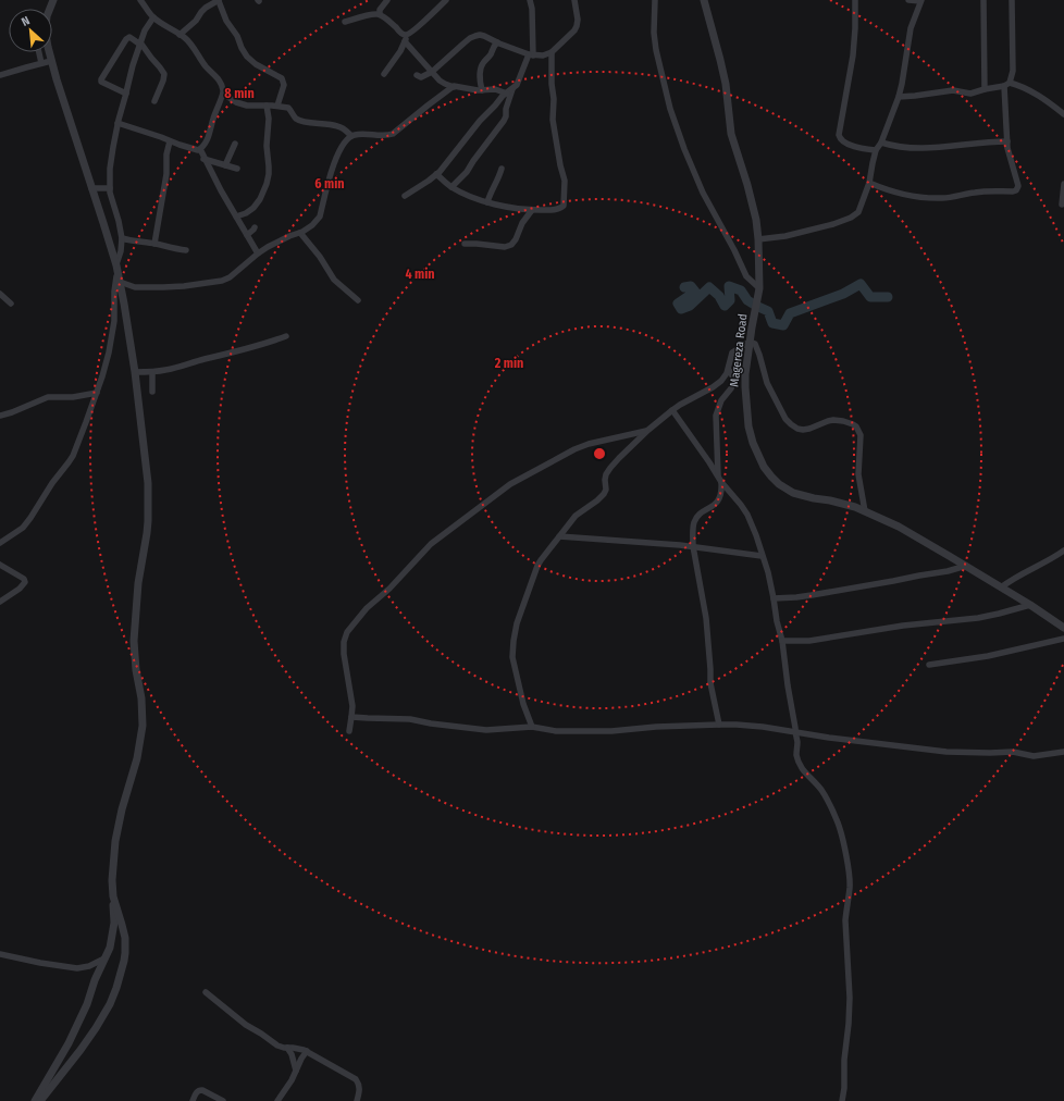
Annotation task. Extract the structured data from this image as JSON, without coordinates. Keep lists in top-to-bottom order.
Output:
{
  "streets": {
    "street": ["Magereza Road"]
  },
  "north": "top left",
  "rings": [
    "8 min",
    "6 min",
    "4 min",
    "2 min"
  ]
}
